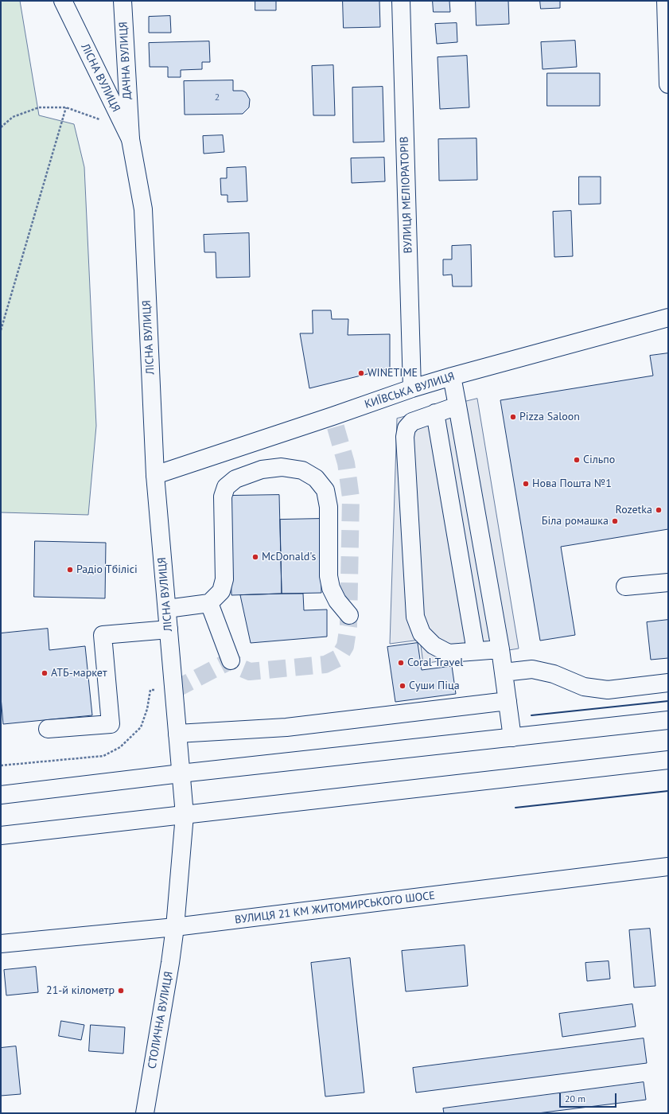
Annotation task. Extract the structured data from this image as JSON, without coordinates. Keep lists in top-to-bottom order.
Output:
{
  "streets": {
    "main road": [
      "ДАЧНА ВУЛИЦЯ",
      "ЛІСНА ВУЛИЦЯ",
      "ВУЛИЦЯ МЕЛІОРАТОРІВ",
      "КИЇВСЬКА ВУЛИЦЯ",
      "ВУЛИЦЯ 21 КМ ЖИТОМИРСЬКОГО ШОСЕ",
      "СТОЛИЧНА ВУЛИЦЯ"
    ]
  },
  "crossings": [
    ["ДАЧНА ВУЛИЦЯ", "ЛІСНА ВУЛИЦЯ"],
    ["ЛІСНА ВУЛИЦЯ", "КИЇВСЬКА ВУЛИЦЯ"],
    ["ЛІСНА ВУЛИЦЯ", "СТОЛИЧНА ВУЛИЦЯ"],
    ["ВУЛИЦЯ МЕЛІОРАТОРІВ", "КИЇВСЬКА ВУЛИЦЯ"],
    ["ВУЛИЦЯ 21 КМ ЖИТОМИРСЬКОГО ШОСЕ", "СТОЛИЧНА ВУЛИЦЯ"]
  ],
  "places": [
    "WINETIME",
    "Pizza Saloon",
    "Сільпо",
    "Нова Пошта №1",
    "Rozetka",
    "Біла ромашка",
    "McDonald's",
    "Радіо Тбілісі",
    "Coral Travel",
    "АТБ-маркет",
    "Суши Піца",
    "21-й кілометр"
  ],
  "house_numbers": ["2"],
  "scale_bar": "20 m"
}
